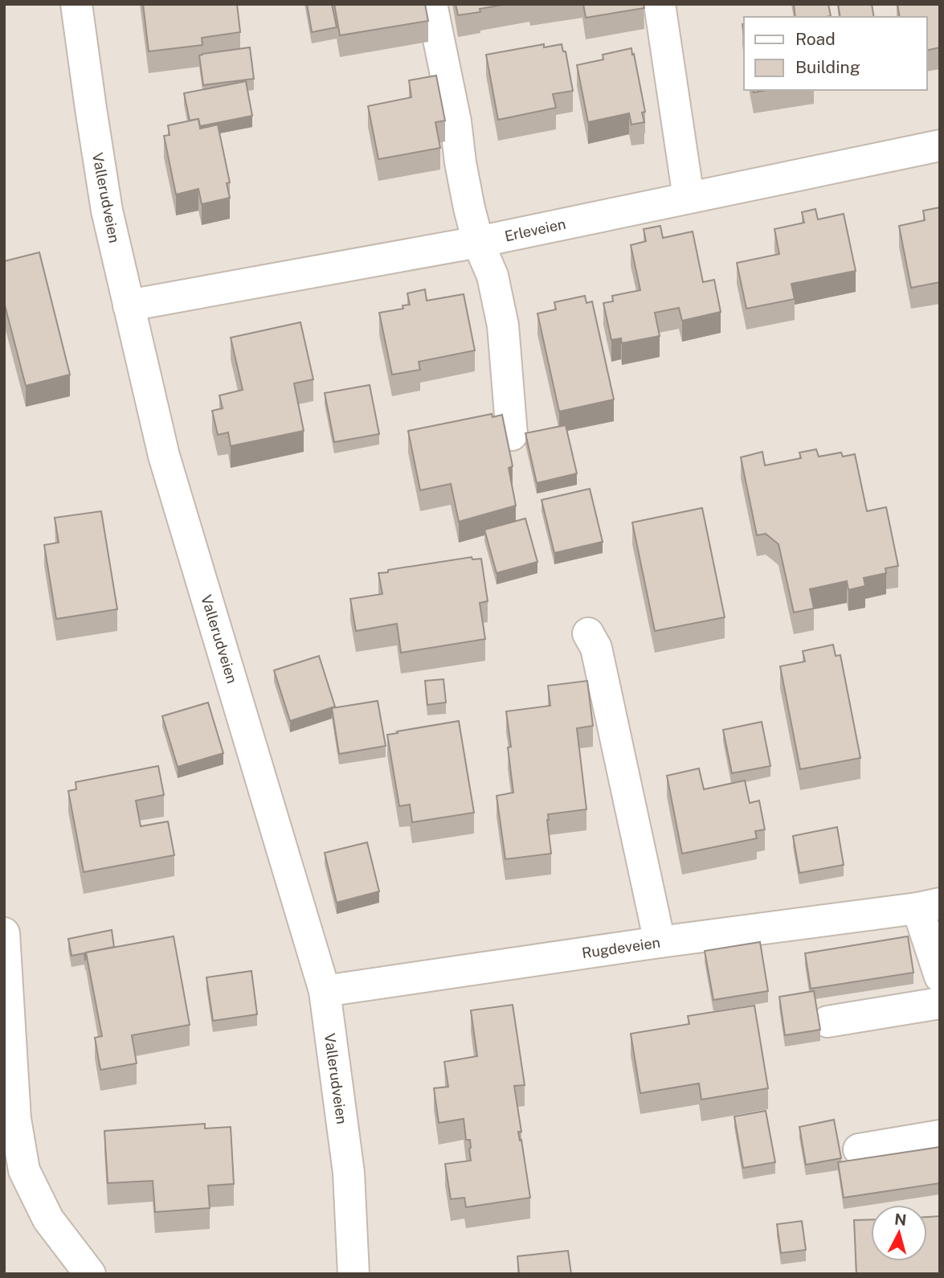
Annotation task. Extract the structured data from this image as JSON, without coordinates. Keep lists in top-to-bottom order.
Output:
{
  "streets": {
    "street": ["Vallerudveien", "Erleveien", "Rugdeveien"]
  },
  "crossings": [
    ["Vallerudveien", "Erleveien"],
    ["Vallerudveien", "Rugdeveien"]
  ],
  "legend": ["Road", "Building"],
  "north": "top"
}
